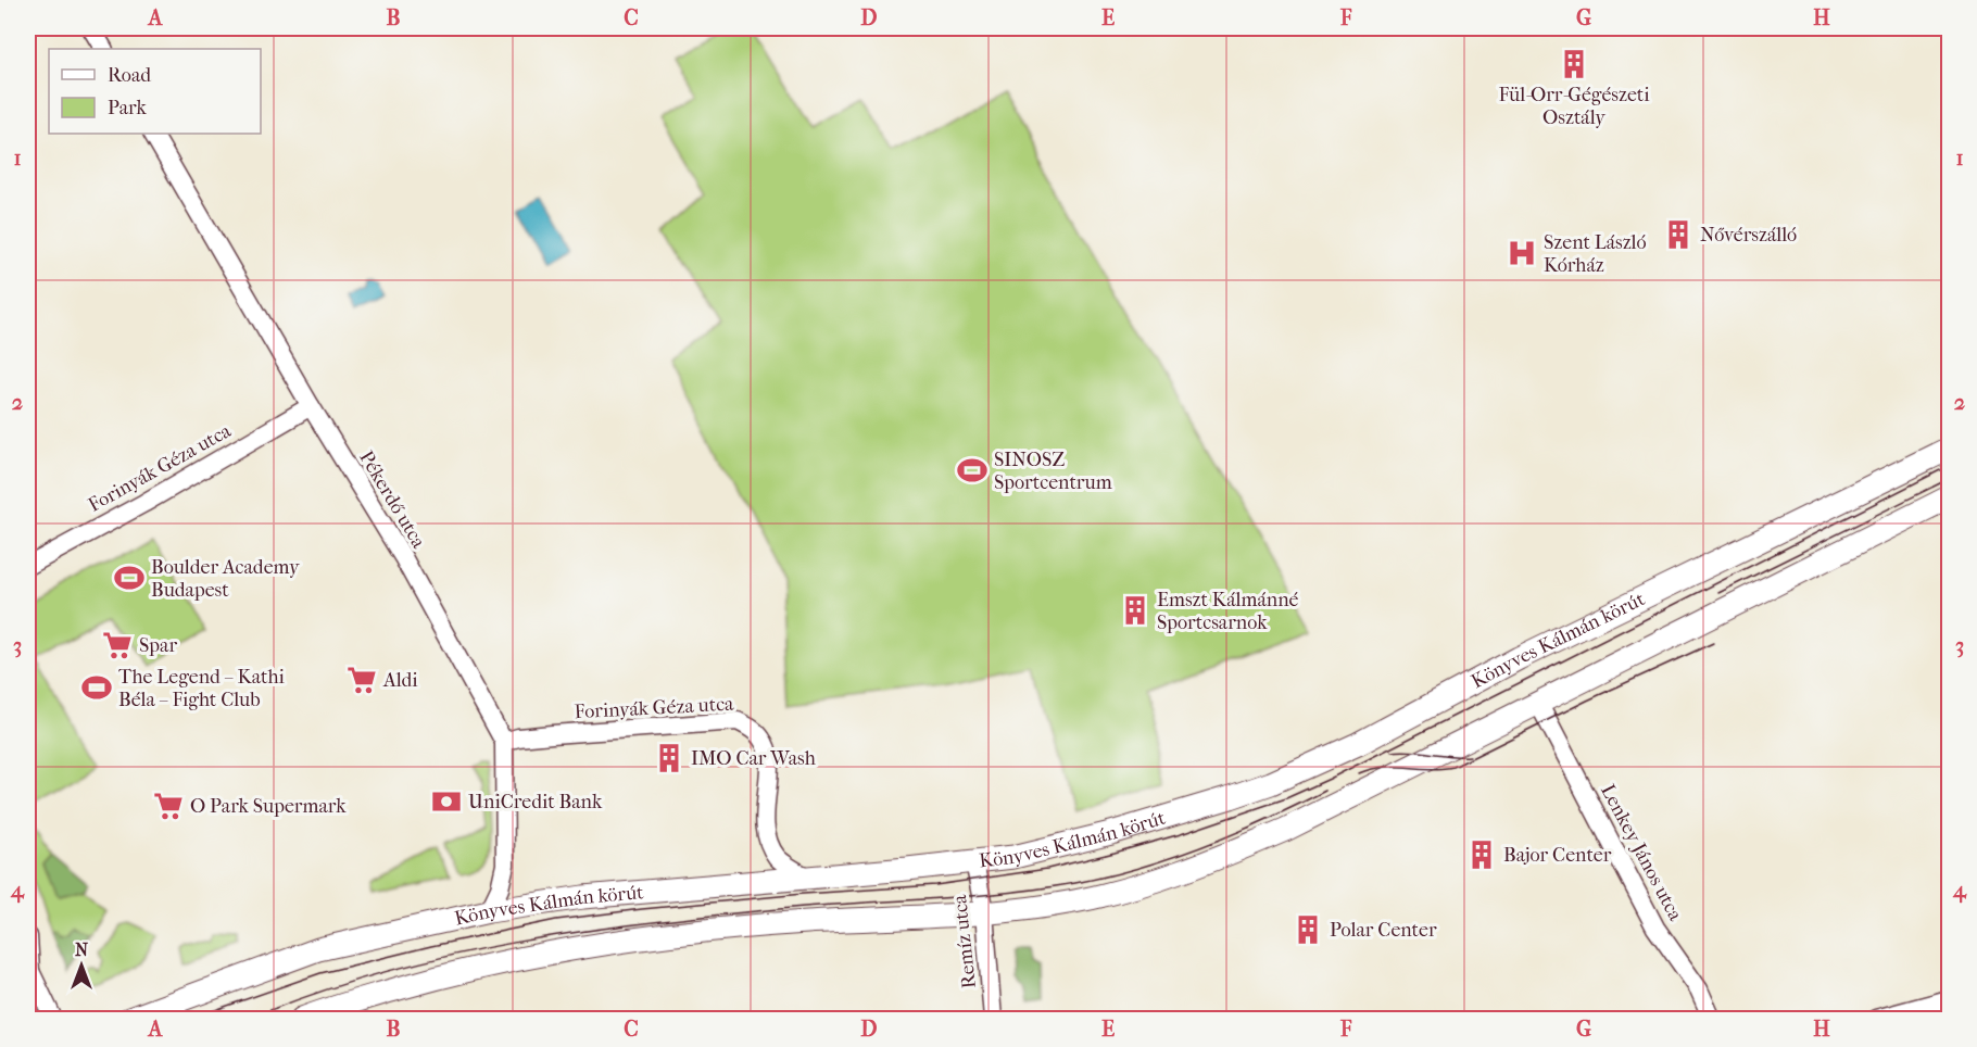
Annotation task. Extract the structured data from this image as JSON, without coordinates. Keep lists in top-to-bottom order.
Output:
{
  "streets": {
    "main road": ["Könyves Kálmán körút"],
    "street": [
      "Forinyák Géza utca",
      "Pékerdő utca",
      "Lenkey János utca",
      "Remíz utca"
    ]
  },
  "crossings": [
    ["Forinyák Géza utca", "Pékerdő utca"],
    ["Forinyák Géza utca", "Könyves Kálmán körút"],
    ["Pékerdő utca", "Könyves Kálmán körút"],
    ["Könyves Kálmán körút", "Remíz utca"]
  ],
  "places": {
    "building": [
      "Fül-Orr-Gégészeti Osztály",
      "Nővérszálló",
      "Emszt Kálmánné Sportcsarnok",
      "IMO Car Wash",
      "Bajor Center",
      "Polar Center"
    ],
    "hospital": ["Szent László Kórház"],
    "sports": ["SINOSZ Sportcentrum", "Boulder Academy Budapest", "The Legend – Kathi Béla – Fight Club"],
    "supermarket": ["Spar", "Aldi", "O Park Supermark"],
    "bank": ["UniCredit Bank"]
  },
  "legend": ["Road", "Park"],
  "north": "top",
  "grid": {
    "columns": [
      "A",
      "B",
      "C",
      "D",
      "E",
      "F",
      "G",
      "H"
    ],
    "rows": [
      "1",
      "2",
      "3",
      "4"
    ]
  }
}
